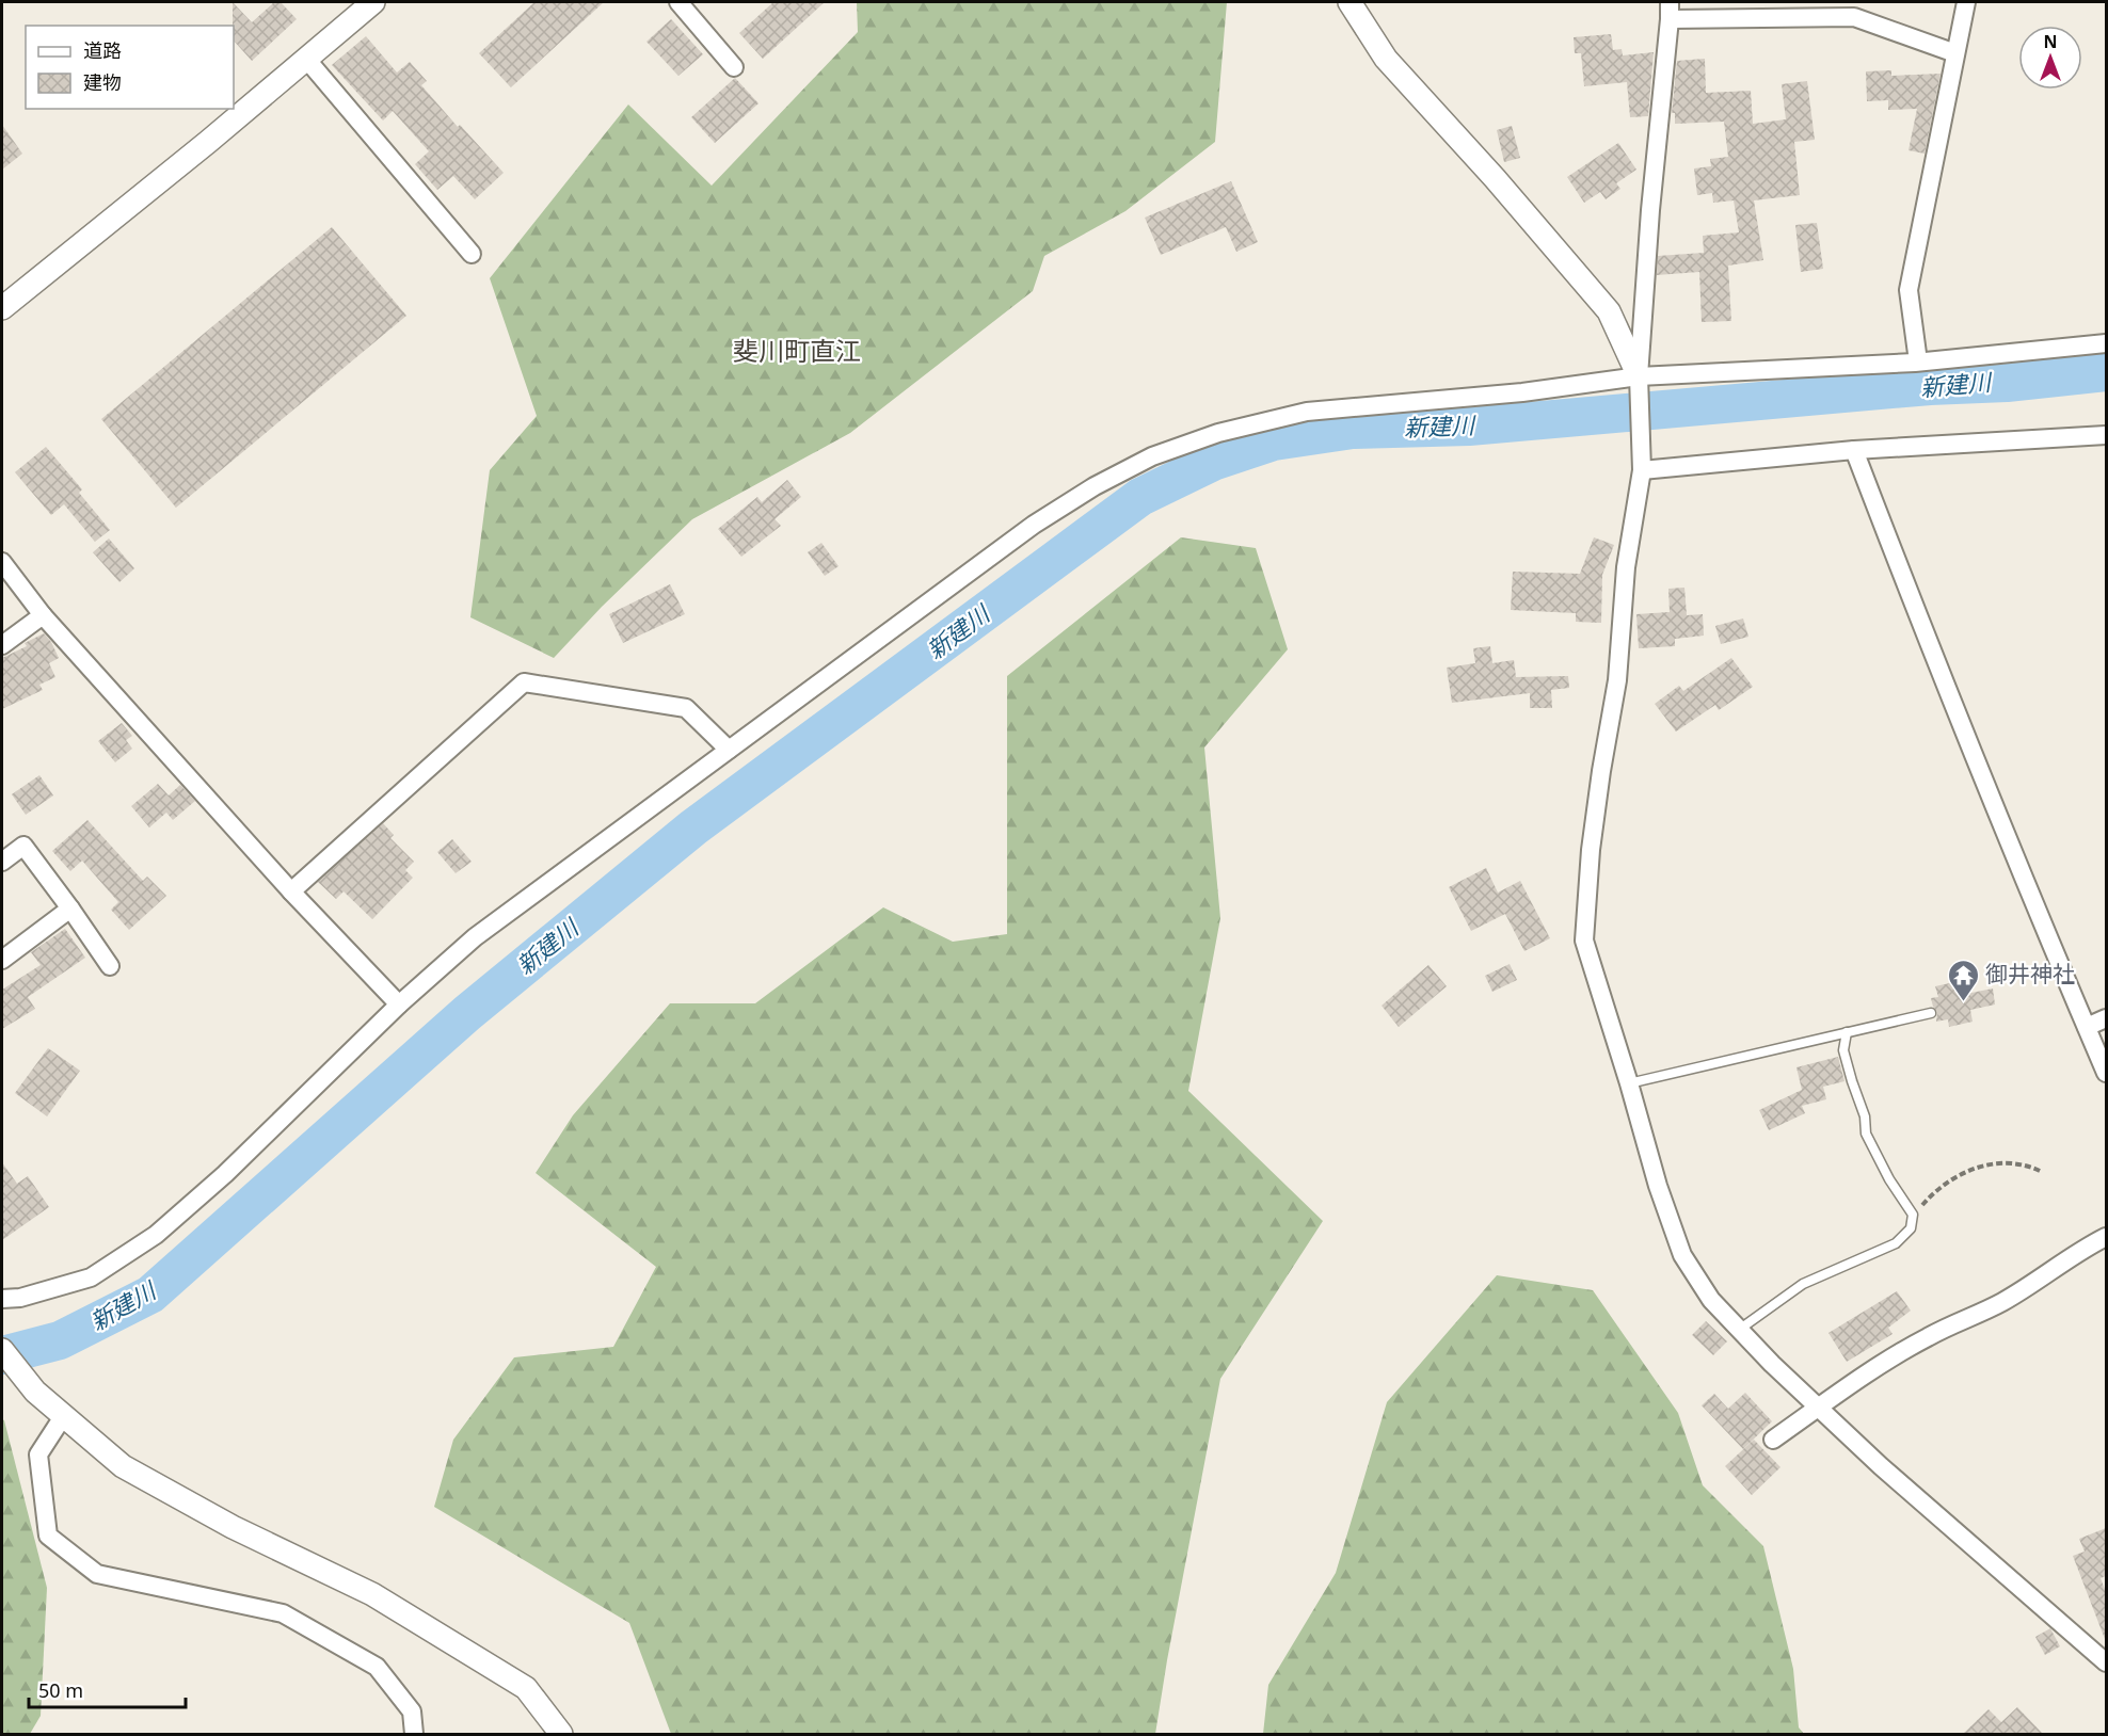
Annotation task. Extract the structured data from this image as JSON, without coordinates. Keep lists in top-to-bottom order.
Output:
{
  "districts": ["斐川町直江"],
  "water": ["新建川"],
  "places": {
    "temple": ["御井神社"]
  },
  "legend": ["道路", "建物"],
  "scale_bar": "50 m",
  "north": "top"
}
